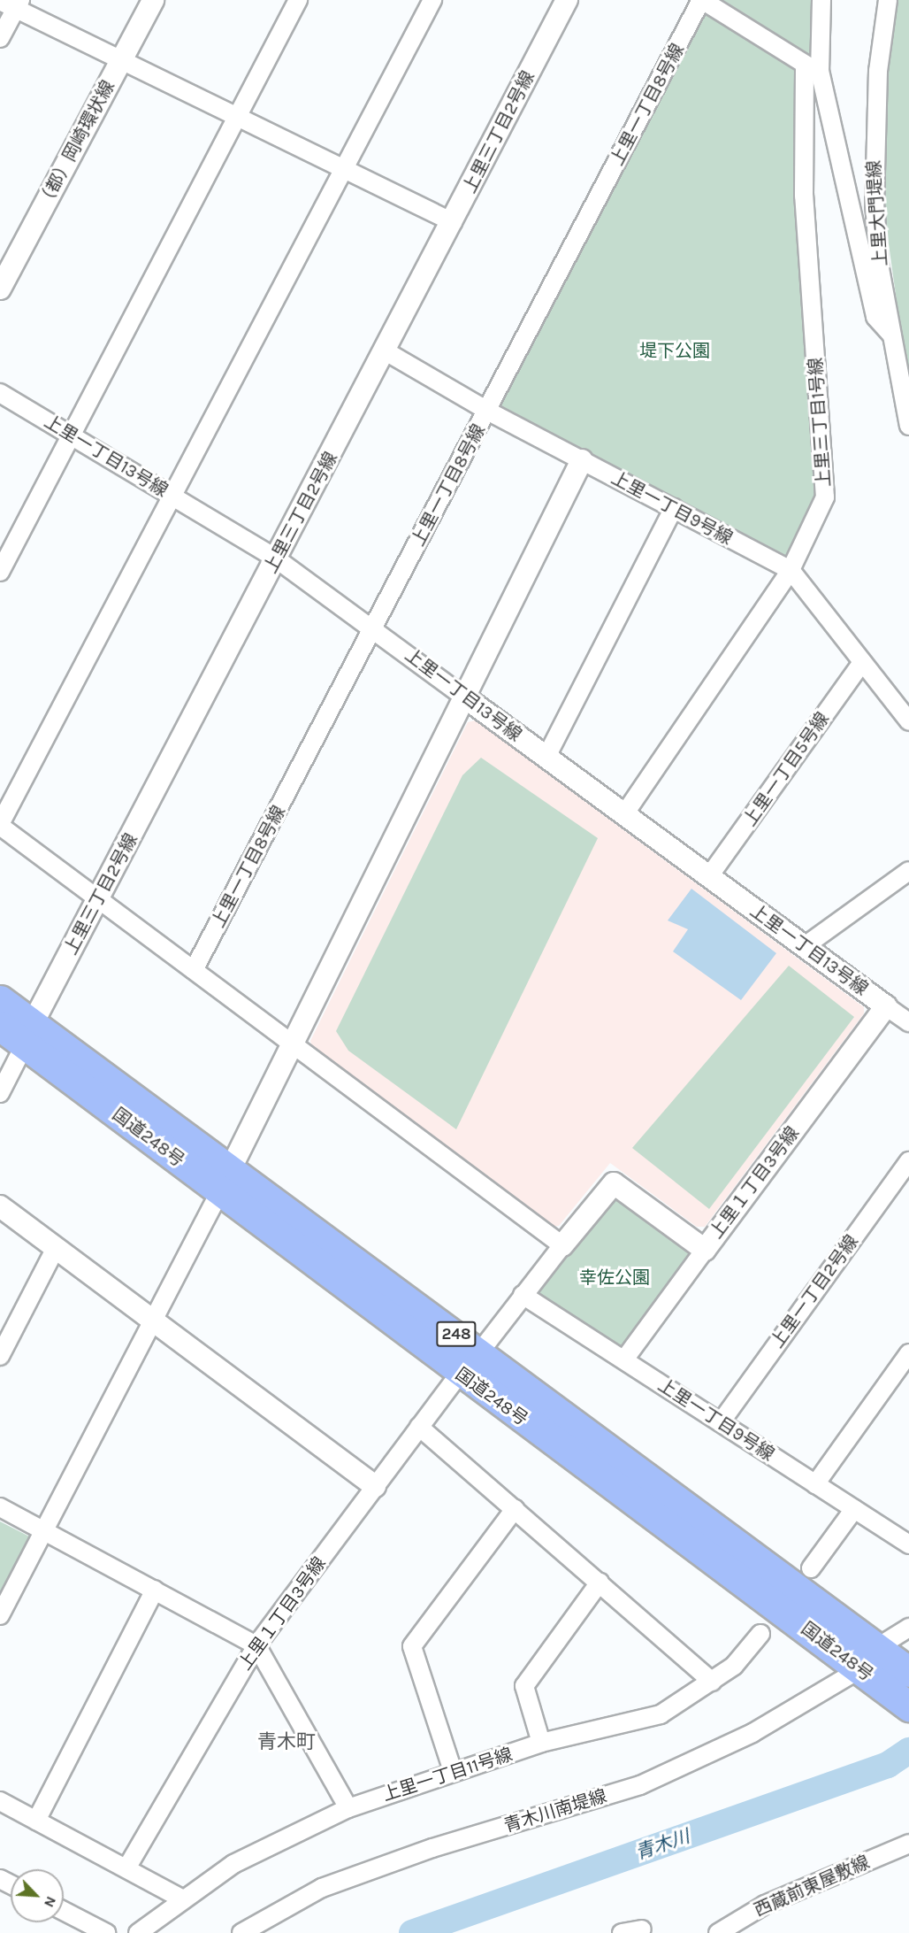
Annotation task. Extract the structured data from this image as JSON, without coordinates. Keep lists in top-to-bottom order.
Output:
{
  "streets": {
    "highway": ["国道248号", "248"],
    "street": [
      "上里一丁目8号線",
      "上里三丁目2号線",
      "（都）岡崎環状線",
      "上里大門堤線",
      "上里三丁目1号線",
      "上里一丁目13号線",
      "上里一丁目9号線",
      "上里一丁目5号線",
      "上里１丁目3号線",
      "上里一丁目2号線",
      "上里一丁目11号線",
      "青木川南堤線",
      "西蔵前東屋敷線"
    ]
  },
  "crossings": [
    ["上里一丁目8号線", "上里一丁目13号線"],
    ["上里一丁目8号線", "上里一丁目9号線"],
    ["上里三丁目2号線", "上里一丁目13号線"],
    ["上里三丁目2号線", "上里一丁目9号線"],
    ["上里三丁目2号線", "国道248号"],
    ["上里三丁目1号線", "上里一丁目13号線"],
    ["上里三丁目1号線", "上里一丁目9号線"],
    ["上里一丁目13号線", "上里一丁目5号線"],
    ["上里一丁目13号線", "上里１丁目3号線"],
    ["上里一丁目9号線", "上里一丁目5号線"],
    ["上里一丁目9号線", "上里１丁目3号線"],
    ["上里一丁目9号線", "上里一丁目2号線"],
    ["国道248号", "上里１丁目3号線"],
    ["国道248号", "青木川南堤線"]
  ],
  "districts": ["青木町"],
  "water": ["青木川"],
  "parks": ["堤下公園", "幸佐公園"],
  "north": "bottom right"
}
